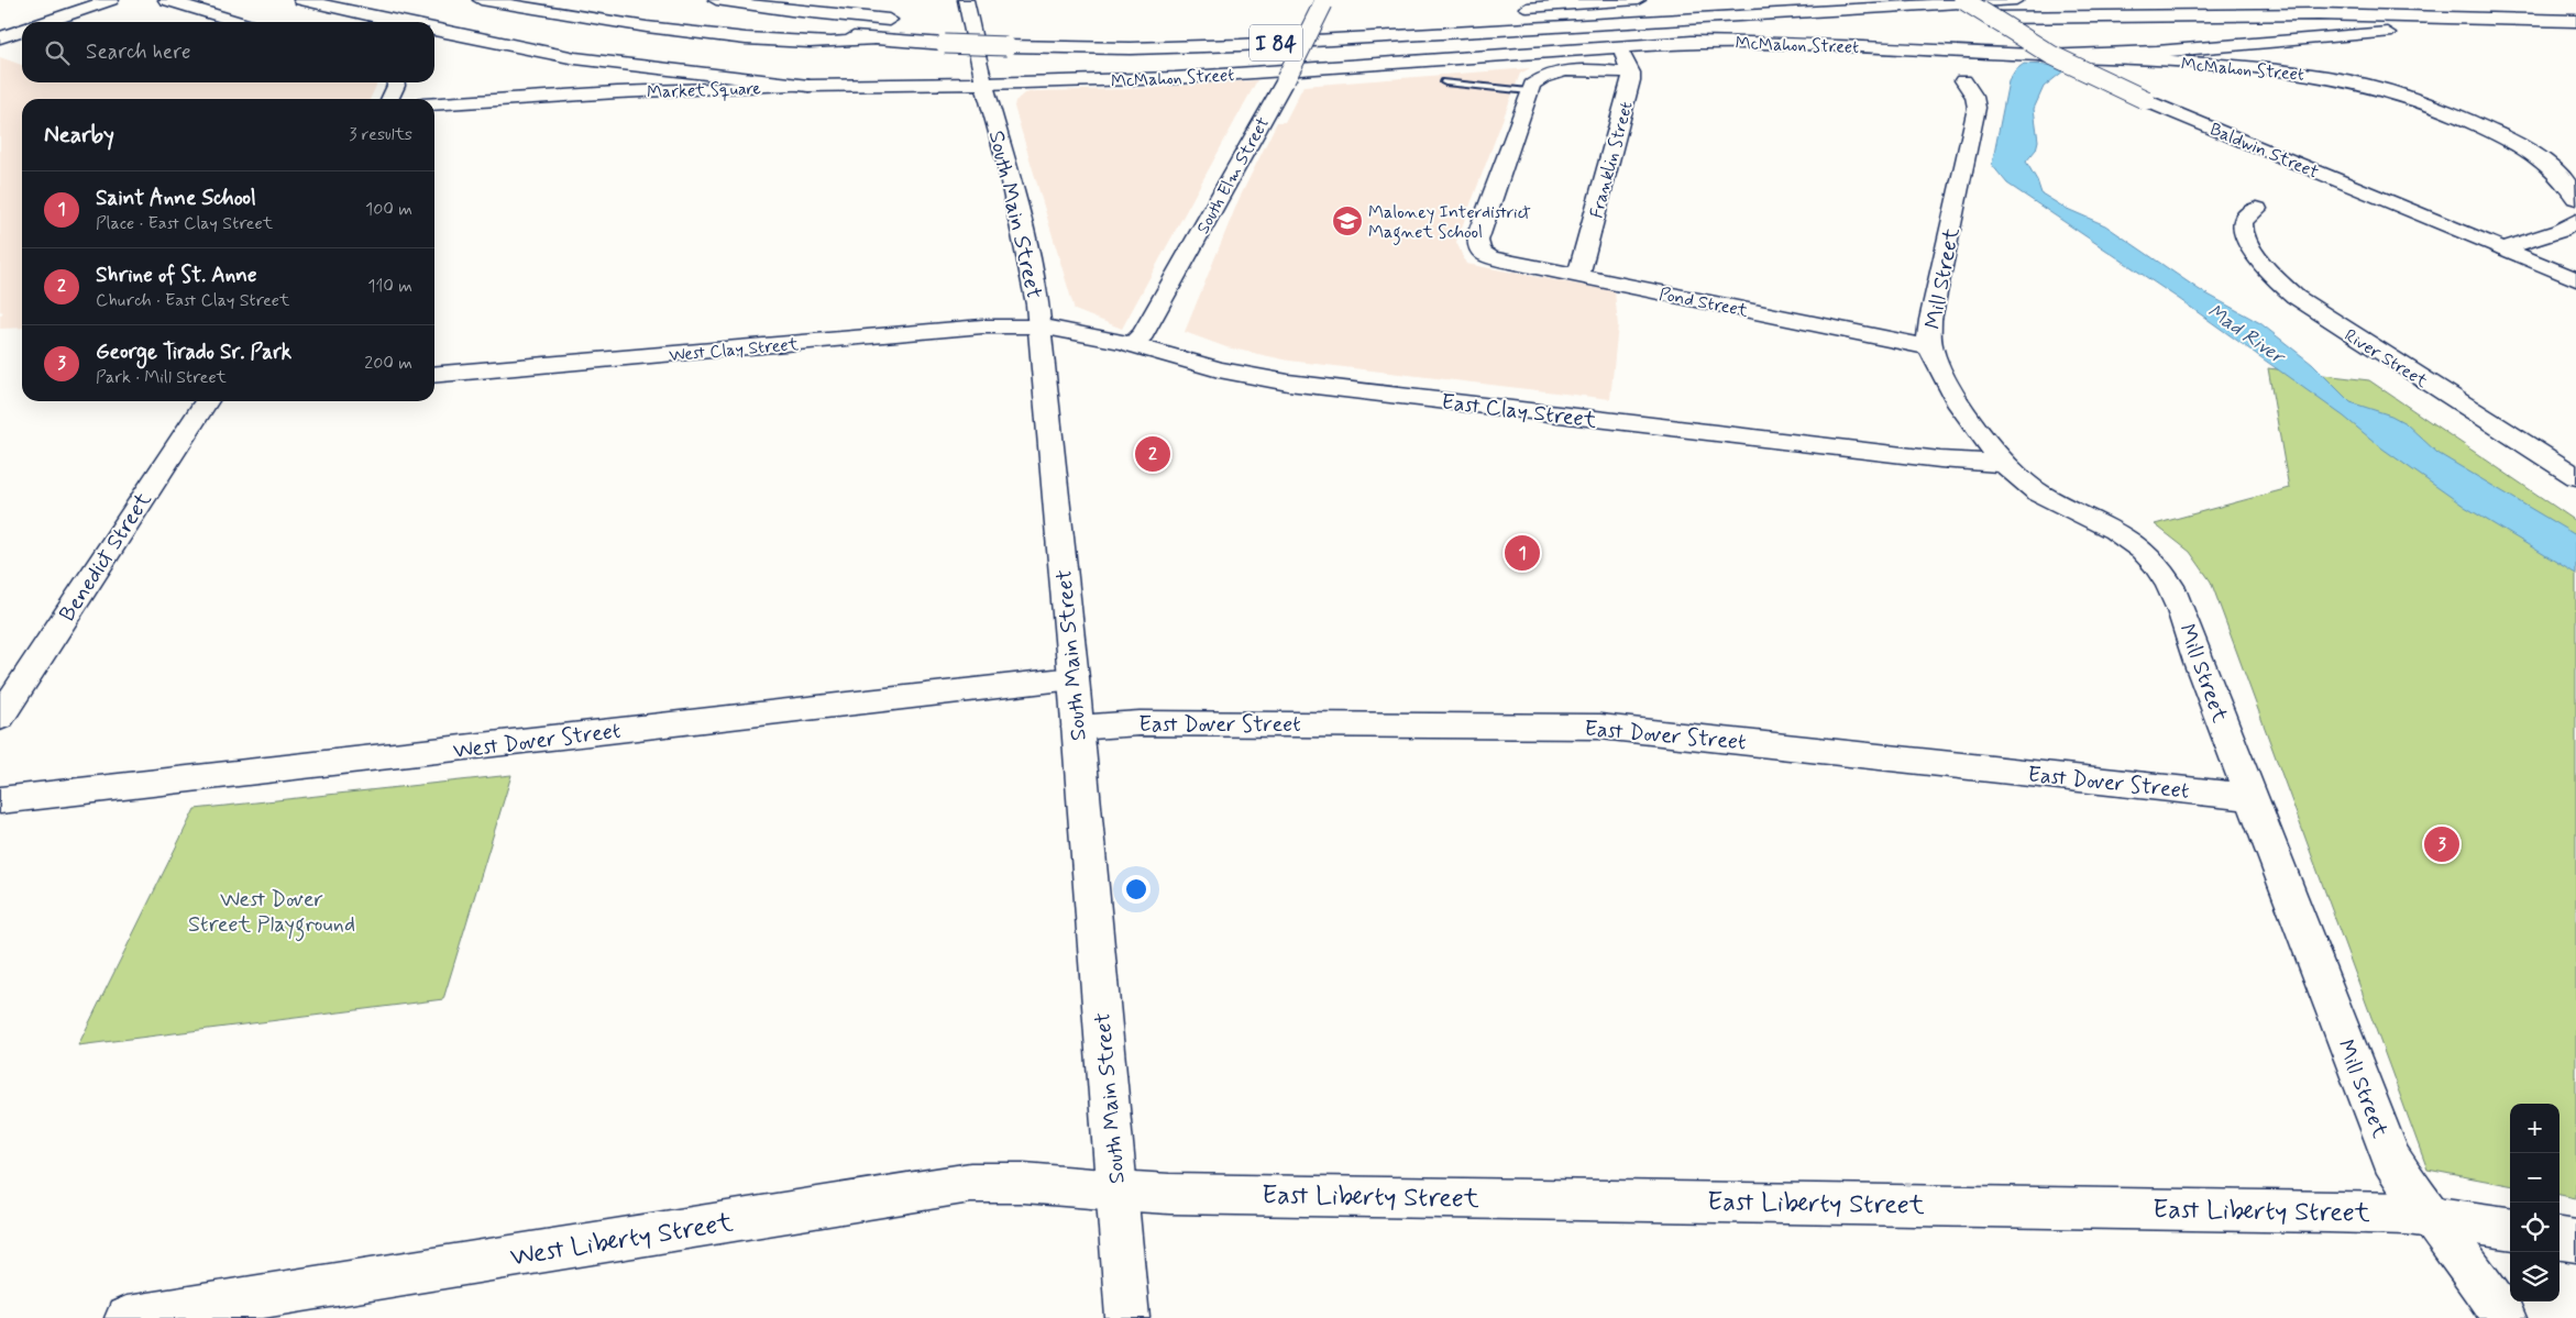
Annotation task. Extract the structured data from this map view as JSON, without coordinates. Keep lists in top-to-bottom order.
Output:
{
  "streets": {
    "main road": [
      "I 84",
      "McMahon Street",
      "Market Square",
      "Baldwin Street",
      "Franklin Street",
      "South Elm Street",
      "South Main Street",
      "Mill Street",
      "Pond Street",
      "West Clay Street",
      "River Street",
      "East Clay Street",
      "Benedict Street",
      "East Dover Street",
      "West Dover Street",
      "East Liberty Street",
      "West Liberty Street"
    ]
  },
  "crossings": [
    ["McMahon Street", "Market Square"],
    ["McMahon Street", "Franklin Street"],
    ["McMahon Street", "South Main Street"],
    ["Market Square", "South Main Street"],
    ["Franklin Street", "Pond Street"],
    ["South Elm Street", "East Clay Street"],
    ["South Main Street", "West Clay Street"],
    ["South Main Street", "East Clay Street"],
    ["South Main Street", "East Dover Street"],
    ["South Main Street", "West Dover Street"],
    ["South Main Street", "East Liberty Street"],
    ["South Main Street", "West Liberty Street"],
    ["Mill Street", "Pond Street"],
    ["Mill Street", "East Clay Street"],
    ["Mill Street", "East Dover Street"],
    ["Mill Street", "East Liberty Street"],
    ["West Clay Street", "East Clay Street"],
    ["East Liberty Street", "West Liberty Street"]
  ],
  "water": ["Mad River"],
  "parks": ["West Dover Street Playground"],
  "places": {
    "school or university": ["Maloney Interdistrict Magnet School"]
  },
  "page": {
    "search": "Search here",
    "heading": ["Nearby", "3 results"],
    "list": [
      {
        "mark": "1",
        "name": "Saint Anne School",
        "note": "Place · East Clay Street",
        "value": "100 m"
      },
      {
        "mark": "2",
        "name": "Shrine of St. Anne",
        "note": "Church · East Clay Street",
        "value": "110 m"
      },
      {
        "mark": "3",
        "name": "George Tirado Sr. Park",
        "note": "Park · Mill Street",
        "value": "200 m"
      }
    ],
    "pins": ["2", "1", "3"],
    "map_buttons": ["+", "−"]
  }
}
